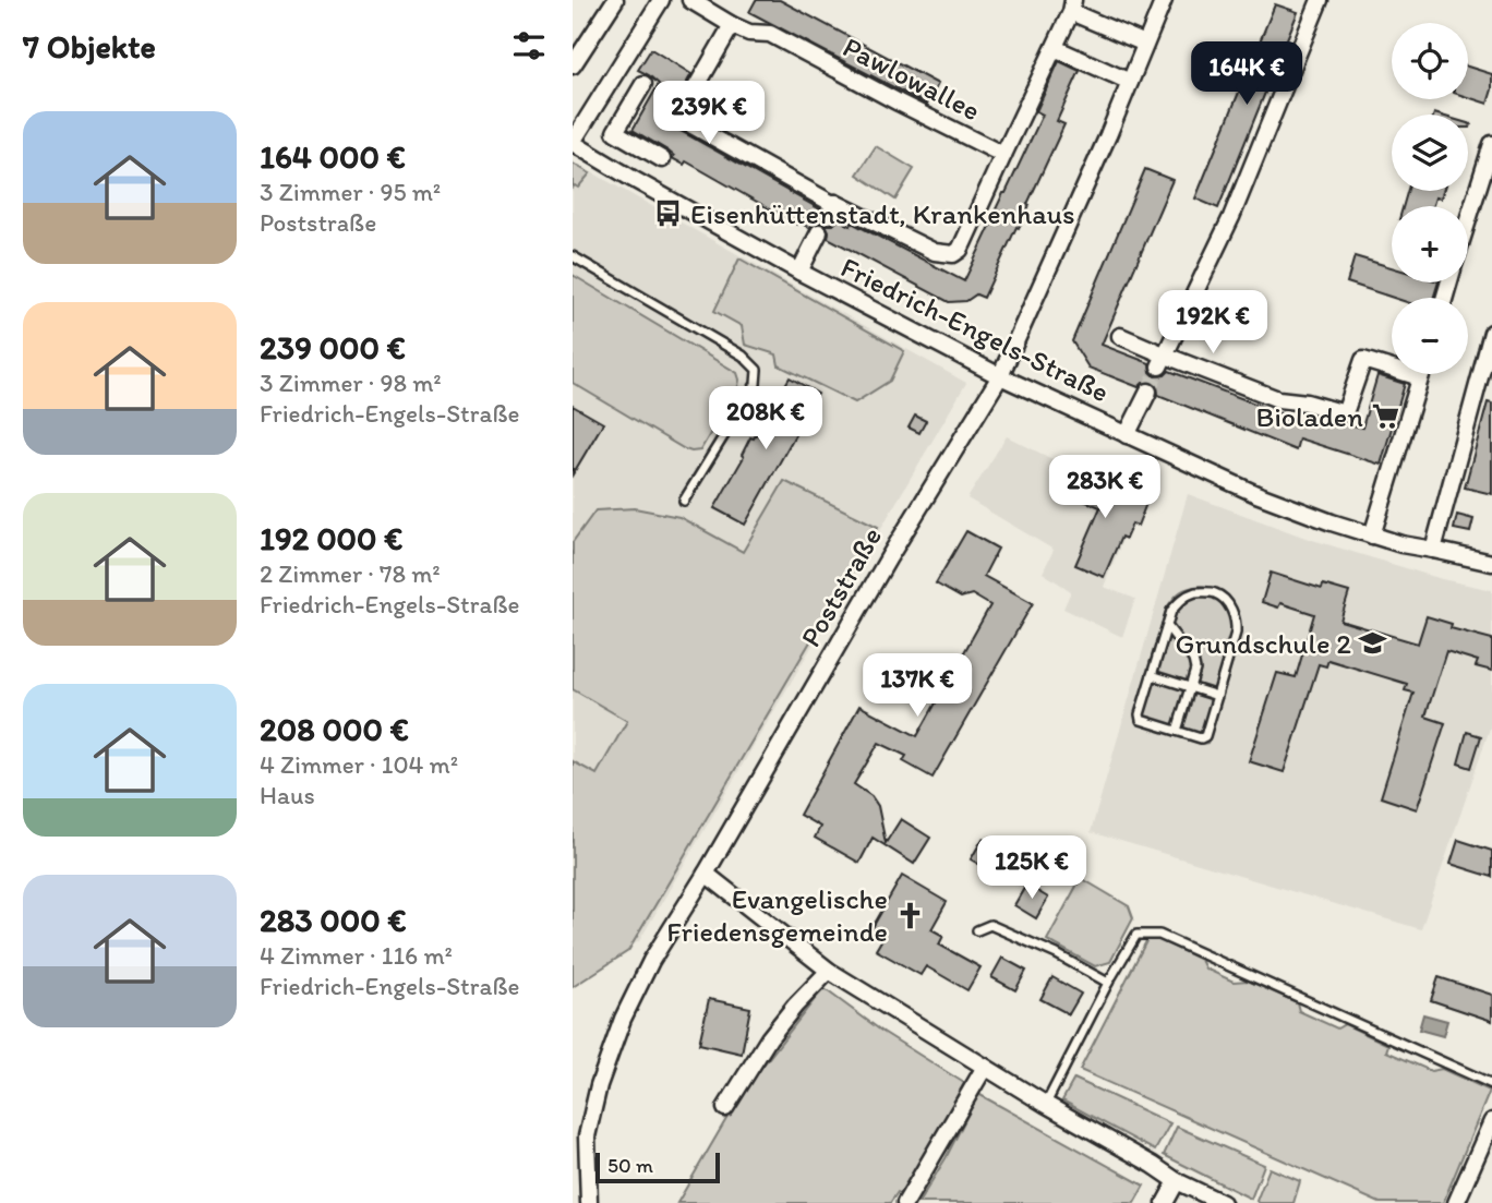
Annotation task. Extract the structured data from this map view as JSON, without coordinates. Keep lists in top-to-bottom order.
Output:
{
  "streets": {
    "street": ["Pawlowallee", "Friedrich-Engels-Straße", "Poststraße"]
  },
  "crossings": [
    ["Pawlowallee", "Friedrich-Engels-Straße"],
    ["Pawlowallee", "Poststraße"],
    ["Friedrich-Engels-Straße", "Poststraße"]
  ],
  "places": {
    "bus stop": ["Eisenhüttenstadt, Krankenhaus"],
    "supermarket": ["Bioladen"],
    "school or university": ["Grundschule 2"],
    "church": ["Evangelische Friedensgemeinde"]
  },
  "scale_bar": "50 m",
  "page": {
    "heading": "7 Objekte",
    "map_buttons": ["+", "−"],
    "price": [
      "164K €",
      "239K €",
      "192K €",
      "208K €",
      "283K €",
      "137K €",
      "125K €"
    ],
    "list": [
      {
        "name": "164 000 €",
        "note": "3 Zimmer · 95 m² · Poststraße"
      },
      {
        "name": "239 000 €",
        "note": "3 Zimmer · 98 m² · Friedrich-Engels-Straße"
      },
      {
        "name": "192 000 €",
        "note": "2 Zimmer · 78 m² · Friedrich-Engels-Straße"
      },
      {
        "name": "208 000 €",
        "note": "4 Zimmer · 104 m² · Haus"
      },
      {
        "name": "283 000 €",
        "note": "4 Zimmer · 116 m² · Friedrich-Engels-Straße"
      }
    ],
    "scale": "50 m"
  }
}
